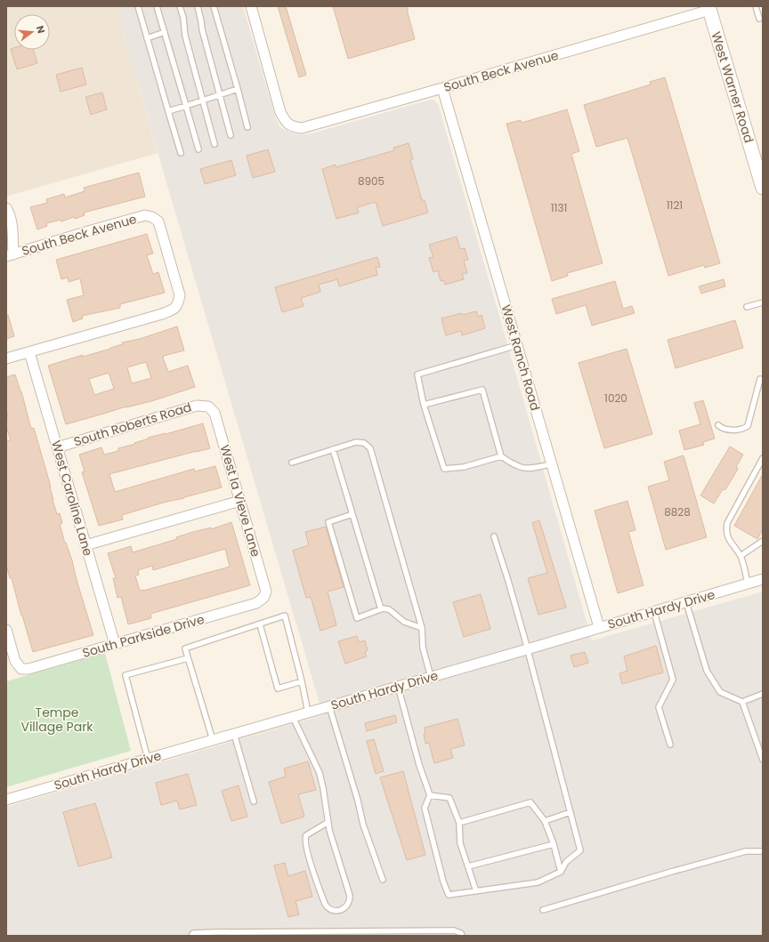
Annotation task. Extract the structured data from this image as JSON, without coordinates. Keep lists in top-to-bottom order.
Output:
{
  "streets": {
    "main road": ["West Warner Road"],
    "street": [
      "South Beck Avenue",
      "West Ranch Road",
      "South Roberts Road",
      "West Caroline Lane",
      "West la Vieve Lane",
      "South Hardy Drive",
      "South Parkside Drive"
    ]
  },
  "crossings": [
    ["South Beck Avenue", "West Warner Road"],
    ["South Beck Avenue", "West Ranch Road"],
    ["South Beck Avenue", "West Caroline Lane"],
    ["West Ranch Road", "South Hardy Drive"],
    ["South Roberts Road", "West Caroline Lane"],
    ["South Roberts Road", "West la Vieve Lane"],
    ["West Caroline Lane", "South Parkside Drive"],
    ["West la Vieve Lane", "South Parkside Drive"]
  ],
  "parks": ["Tempe Village Park"],
  "house_numbers": [
    "8905",
    "1121",
    "1131",
    "1020",
    "8828"
  ],
  "north": "right"
}
